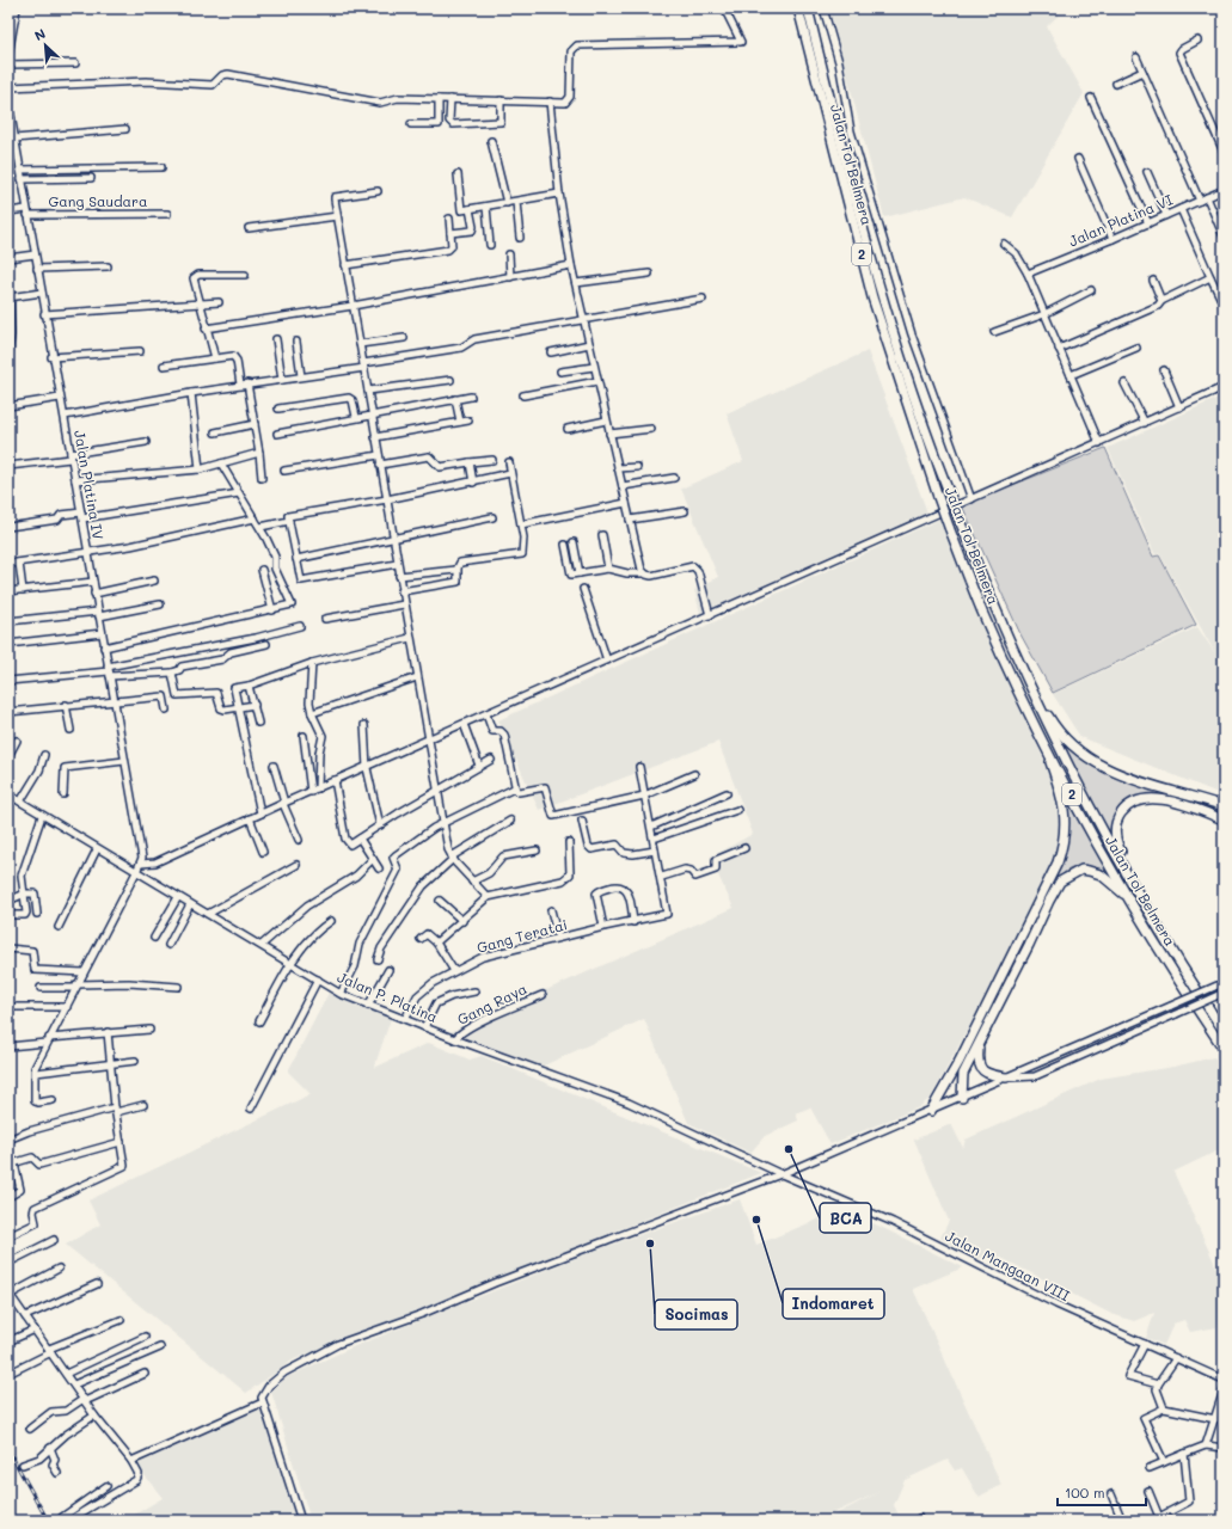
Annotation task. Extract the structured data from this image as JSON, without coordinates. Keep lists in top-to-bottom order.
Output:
{
  "streets": {
    "highway": ["Jalan Tol Belmera", "2"],
    "street": [
      "Gang Saudara",
      "Jalan Platina VI",
      "Jalan Platina IV",
      "Gang Teratai",
      "Jalan P. Platina",
      "Gang Raya",
      "Jalan Mangaan VIII"
    ]
  },
  "crossings": [
    ["Gang Saudara", "Jalan Platina IV"],
    ["Gang Teratai", "Jalan P. Platina"],
    ["Jalan P. Platina", "Gang Raya"],
    ["Jalan P. Platina", "Jalan Mangaan VIII"]
  ],
  "places": ["BCA", "Indomaret", "Socimas"],
  "scale_bar": "100 m",
  "north": "top left"
}
